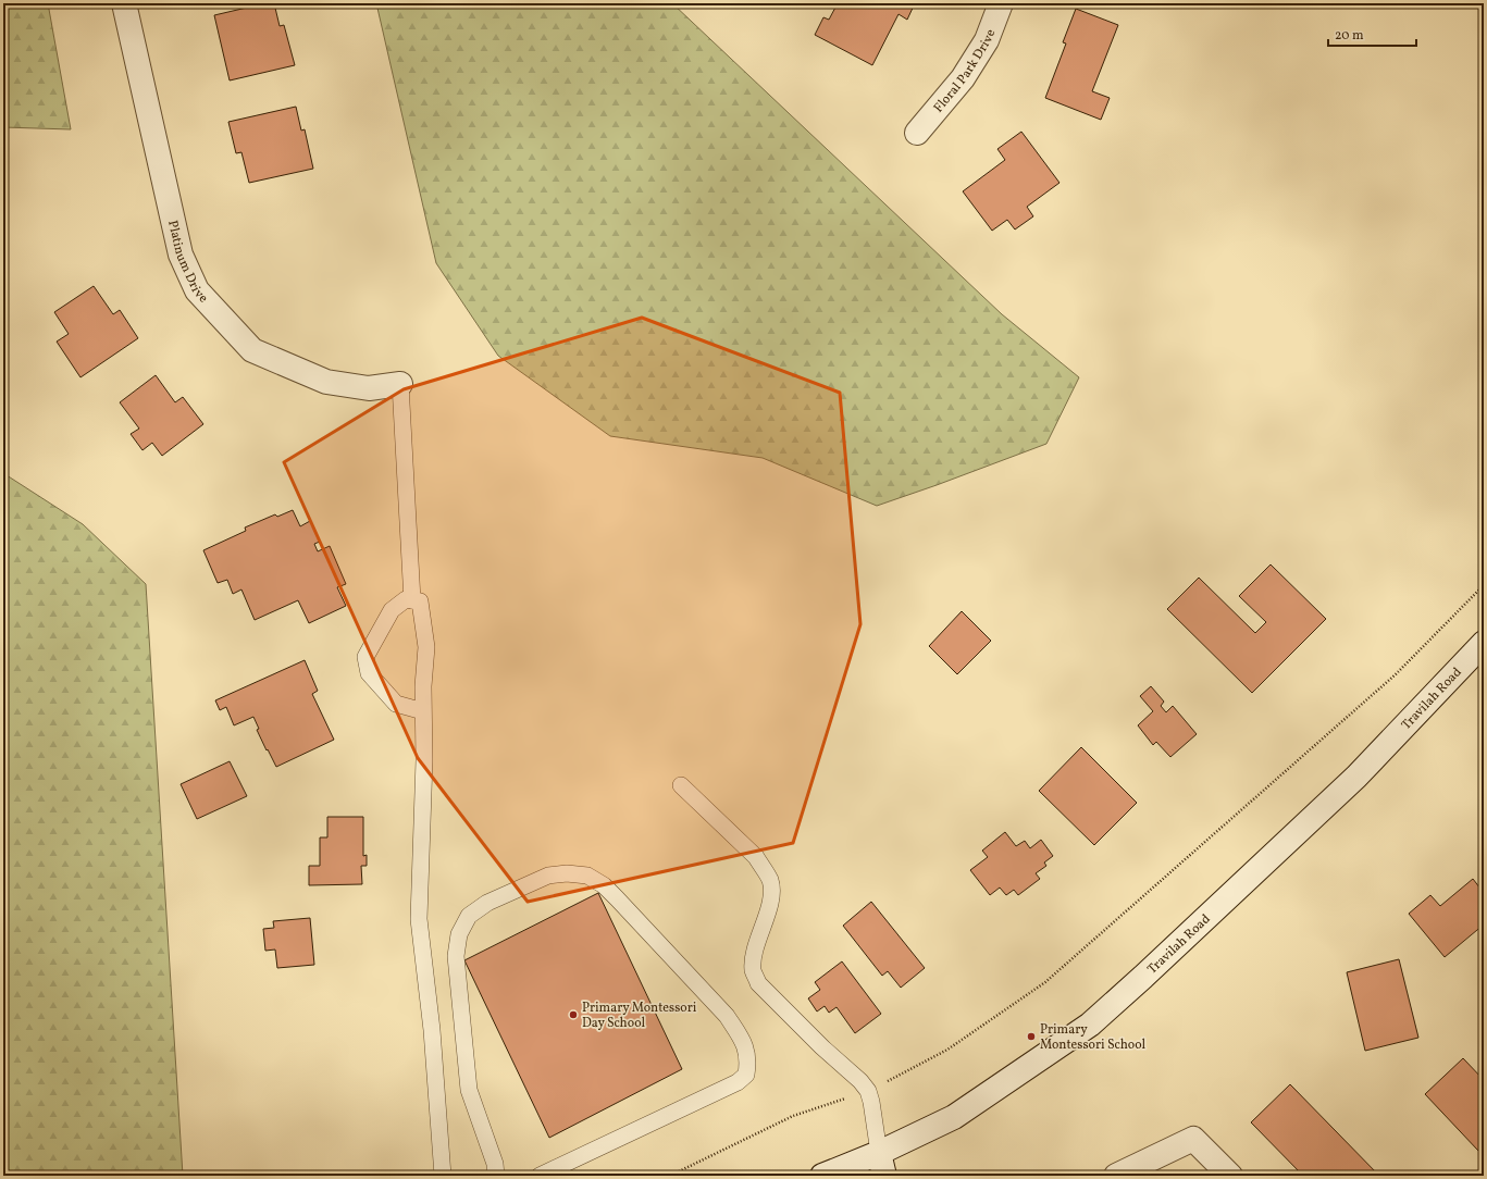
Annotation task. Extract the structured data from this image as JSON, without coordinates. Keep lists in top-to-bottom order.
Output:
{
  "streets": {
    "main road": ["Floral Park Drive", "Platinum Drive", "Travilah Road"]
  },
  "places": ["Primary Montessori Day School", "Primary Montessori School"],
  "scale_bar": "20 m"
}
